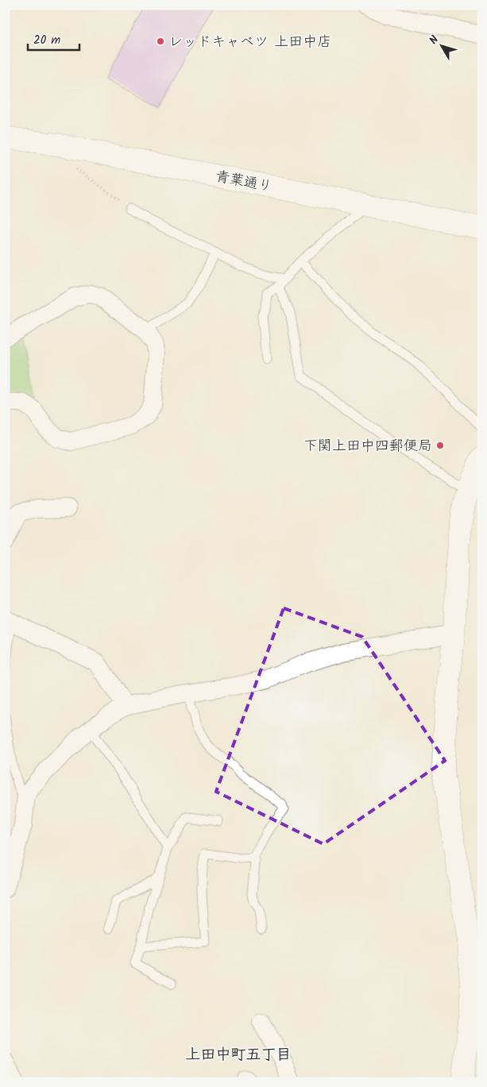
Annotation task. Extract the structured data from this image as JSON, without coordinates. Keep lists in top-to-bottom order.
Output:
{
  "streets": {
    "street": ["青葉通り"]
  },
  "districts": ["上田中町五丁目"],
  "places": ["レッドキャベツ 上田中店", "下関上田中四郵便局"],
  "scale_bar": "20 m",
  "north": "top left"
}
